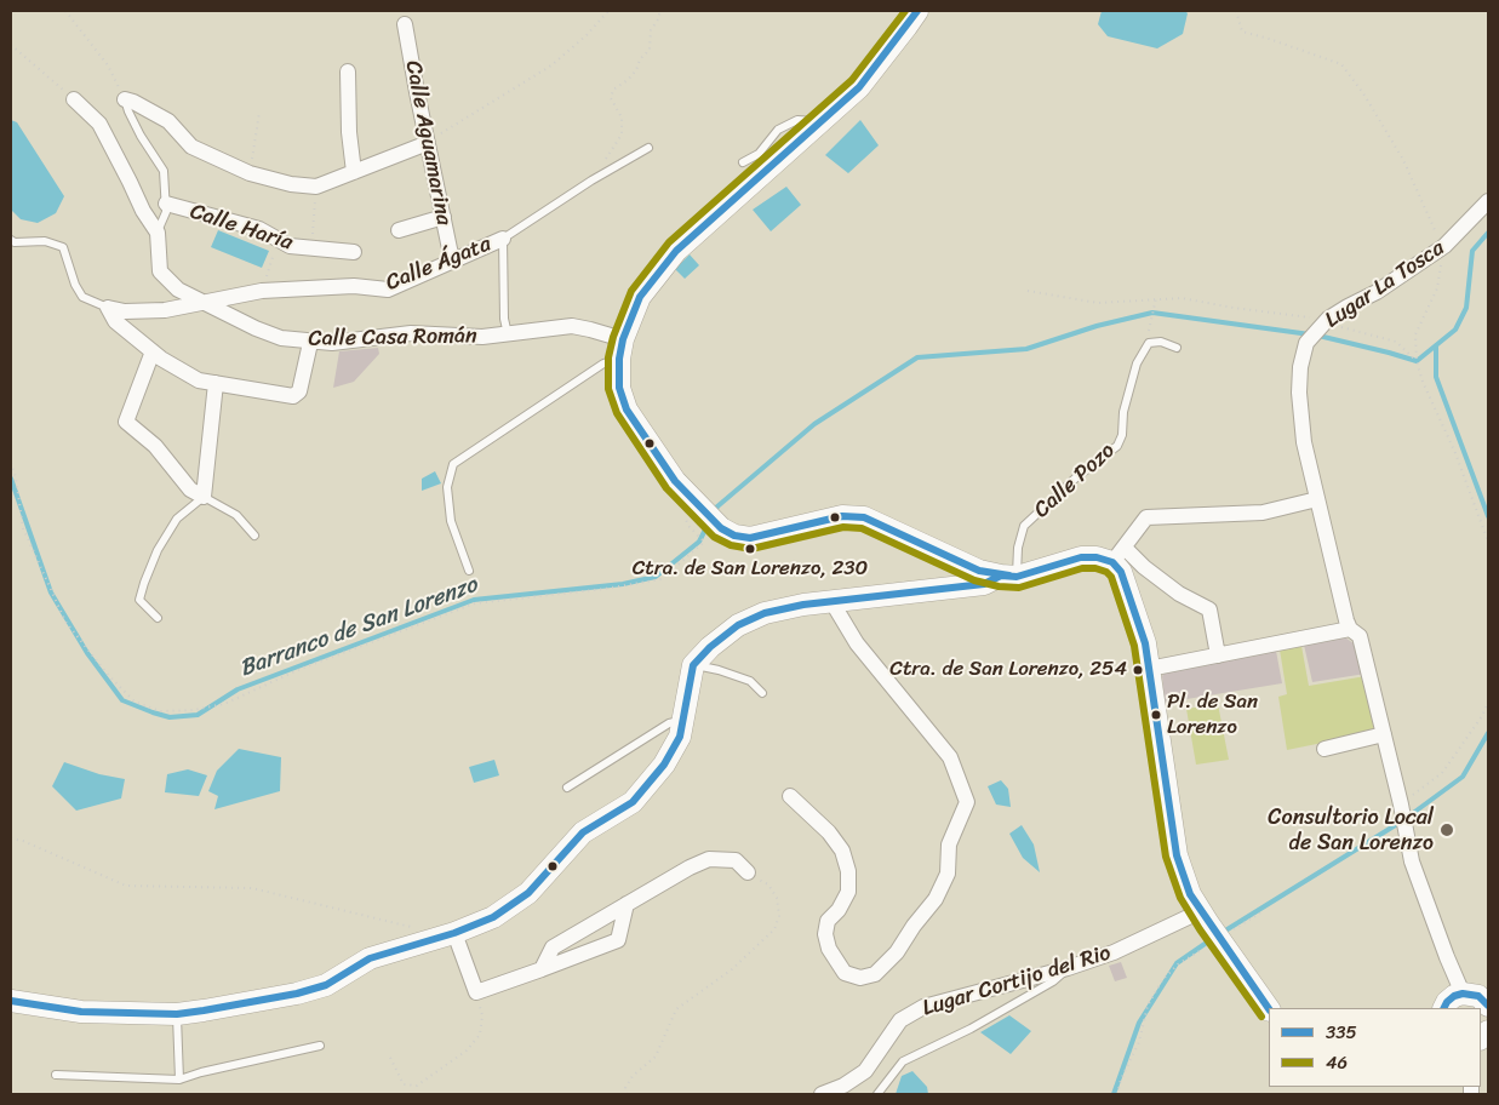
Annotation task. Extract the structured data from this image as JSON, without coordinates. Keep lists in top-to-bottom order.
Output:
{
  "streets": {
    "street": [
      "Calle Aguamarina",
      "Calle Haría",
      "Calle Ágata",
      "Lugar La Tosca",
      "Calle Casa Román",
      "Lugar Cortijo del Rio"
    ],
    "lane": ["Calle Pozo"]
  },
  "crossings": [
    ["Calle Aguamarina", "Calle Ágata"],
    ["Calle Ágata", "Calle Casa Román"]
  ],
  "water": ["Barranco de San Lorenzo"],
  "places": [
    "Ctra. de San Lorenzo, 230",
    "Ctra. de San Lorenzo, 254",
    "Pl. de San Lorenzo",
    "Consultorio Local de San Lorenzo"
  ],
  "lines": ["transit line 335", "transit line 46"],
  "legend": ["335", "46"]
}
